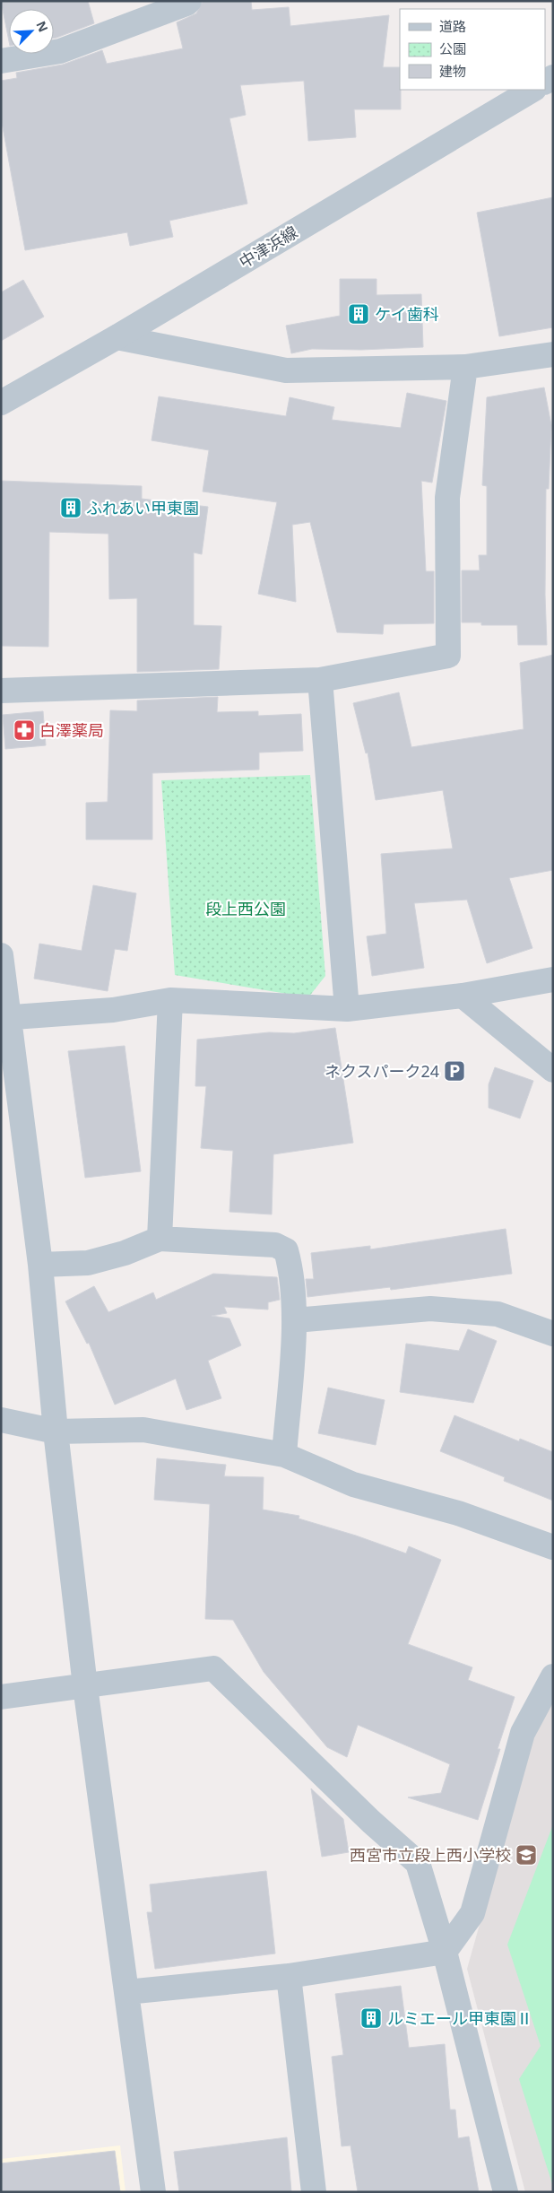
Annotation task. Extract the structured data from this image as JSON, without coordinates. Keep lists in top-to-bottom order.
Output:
{
  "streets": {
    "street": ["中津浜線"]
  },
  "parks": ["段上西公園"],
  "places": {
    "building": ["ケイ歯科", "ふれあい甲東園", "ルミエール甲東園Ⅱ"],
    "pharmacy": ["白澤薬局"],
    "parking": ["ネクスパーク24"],
    "school or university": ["西宮市立段上西小学校"]
  },
  "legend": ["道路", "公園", "建物"],
  "north": "top right"
}
